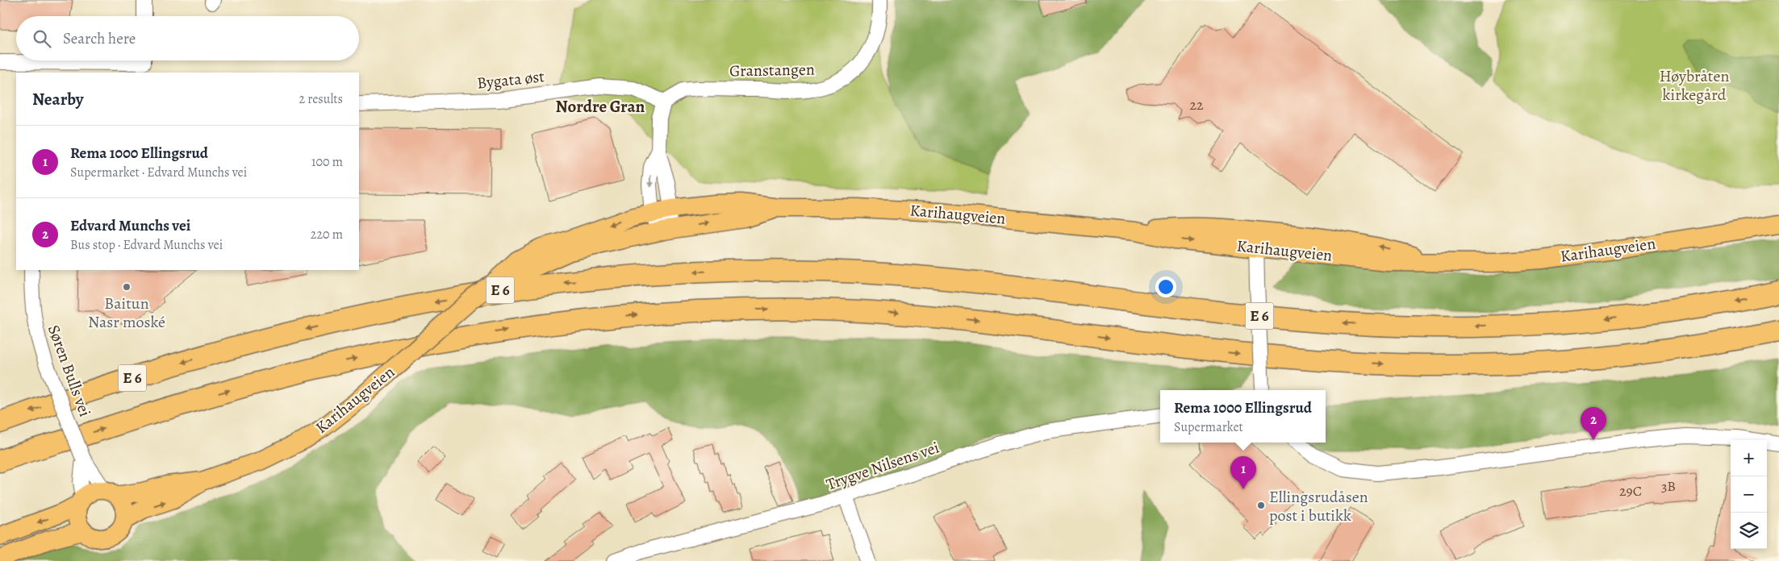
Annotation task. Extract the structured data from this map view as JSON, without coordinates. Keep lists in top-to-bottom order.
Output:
{
  "streets": {
    "highway": ["E 6"],
    "main road": ["Karihaugveien"],
    "street": [
      "Granstangen",
      "Bygata øst",
      "Søren Bulls vei",
      "Trygve Nilsens vei"
    ]
  },
  "crossings": [
    ["Granstangen", "Bygata øst"],
    ["Karihaugveien", "Søren Bulls vei"]
  ],
  "districts": ["Nordre Gran"],
  "parks": ["Høybråten kirkegård"],
  "places": ["Baitun Nasr moské", "Ellingsrudåsen post i butikk"],
  "house_numbers": ["22", "3B", "29C"],
  "page": {
    "search": "Search here",
    "heading": ["Nearby", "2 results"],
    "list": [
      {
        "mark": "1",
        "name": "Rema 1000 Ellingsrud",
        "note": "Supermarket · Edvard Munchs vei",
        "value": "100 m"
      },
      {
        "mark": "2",
        "name": "Edvard Munchs vei",
        "note": "Bus stop · Edvard Munchs vei",
        "value": "220 m"
      }
    ],
    "popup": ["Rema 1000 Ellingsrud", "Supermarket"],
    "pins": ["2", "1"],
    "map_buttons": ["+", "−"]
  }
}
